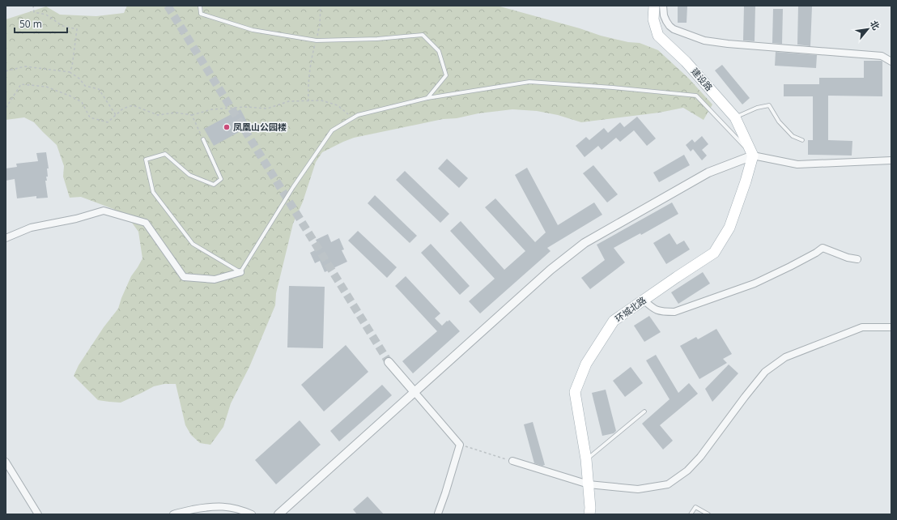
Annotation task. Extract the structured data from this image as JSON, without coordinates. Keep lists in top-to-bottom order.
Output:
{
  "streets": {
    "main road": ["建设路", "环城北路"]
  },
  "crossings": [
    ["建设路", "环城北路"]
  ],
  "places": ["凤凰山公园楼"],
  "scale_bar": "50 m",
  "north": "top right"
}
